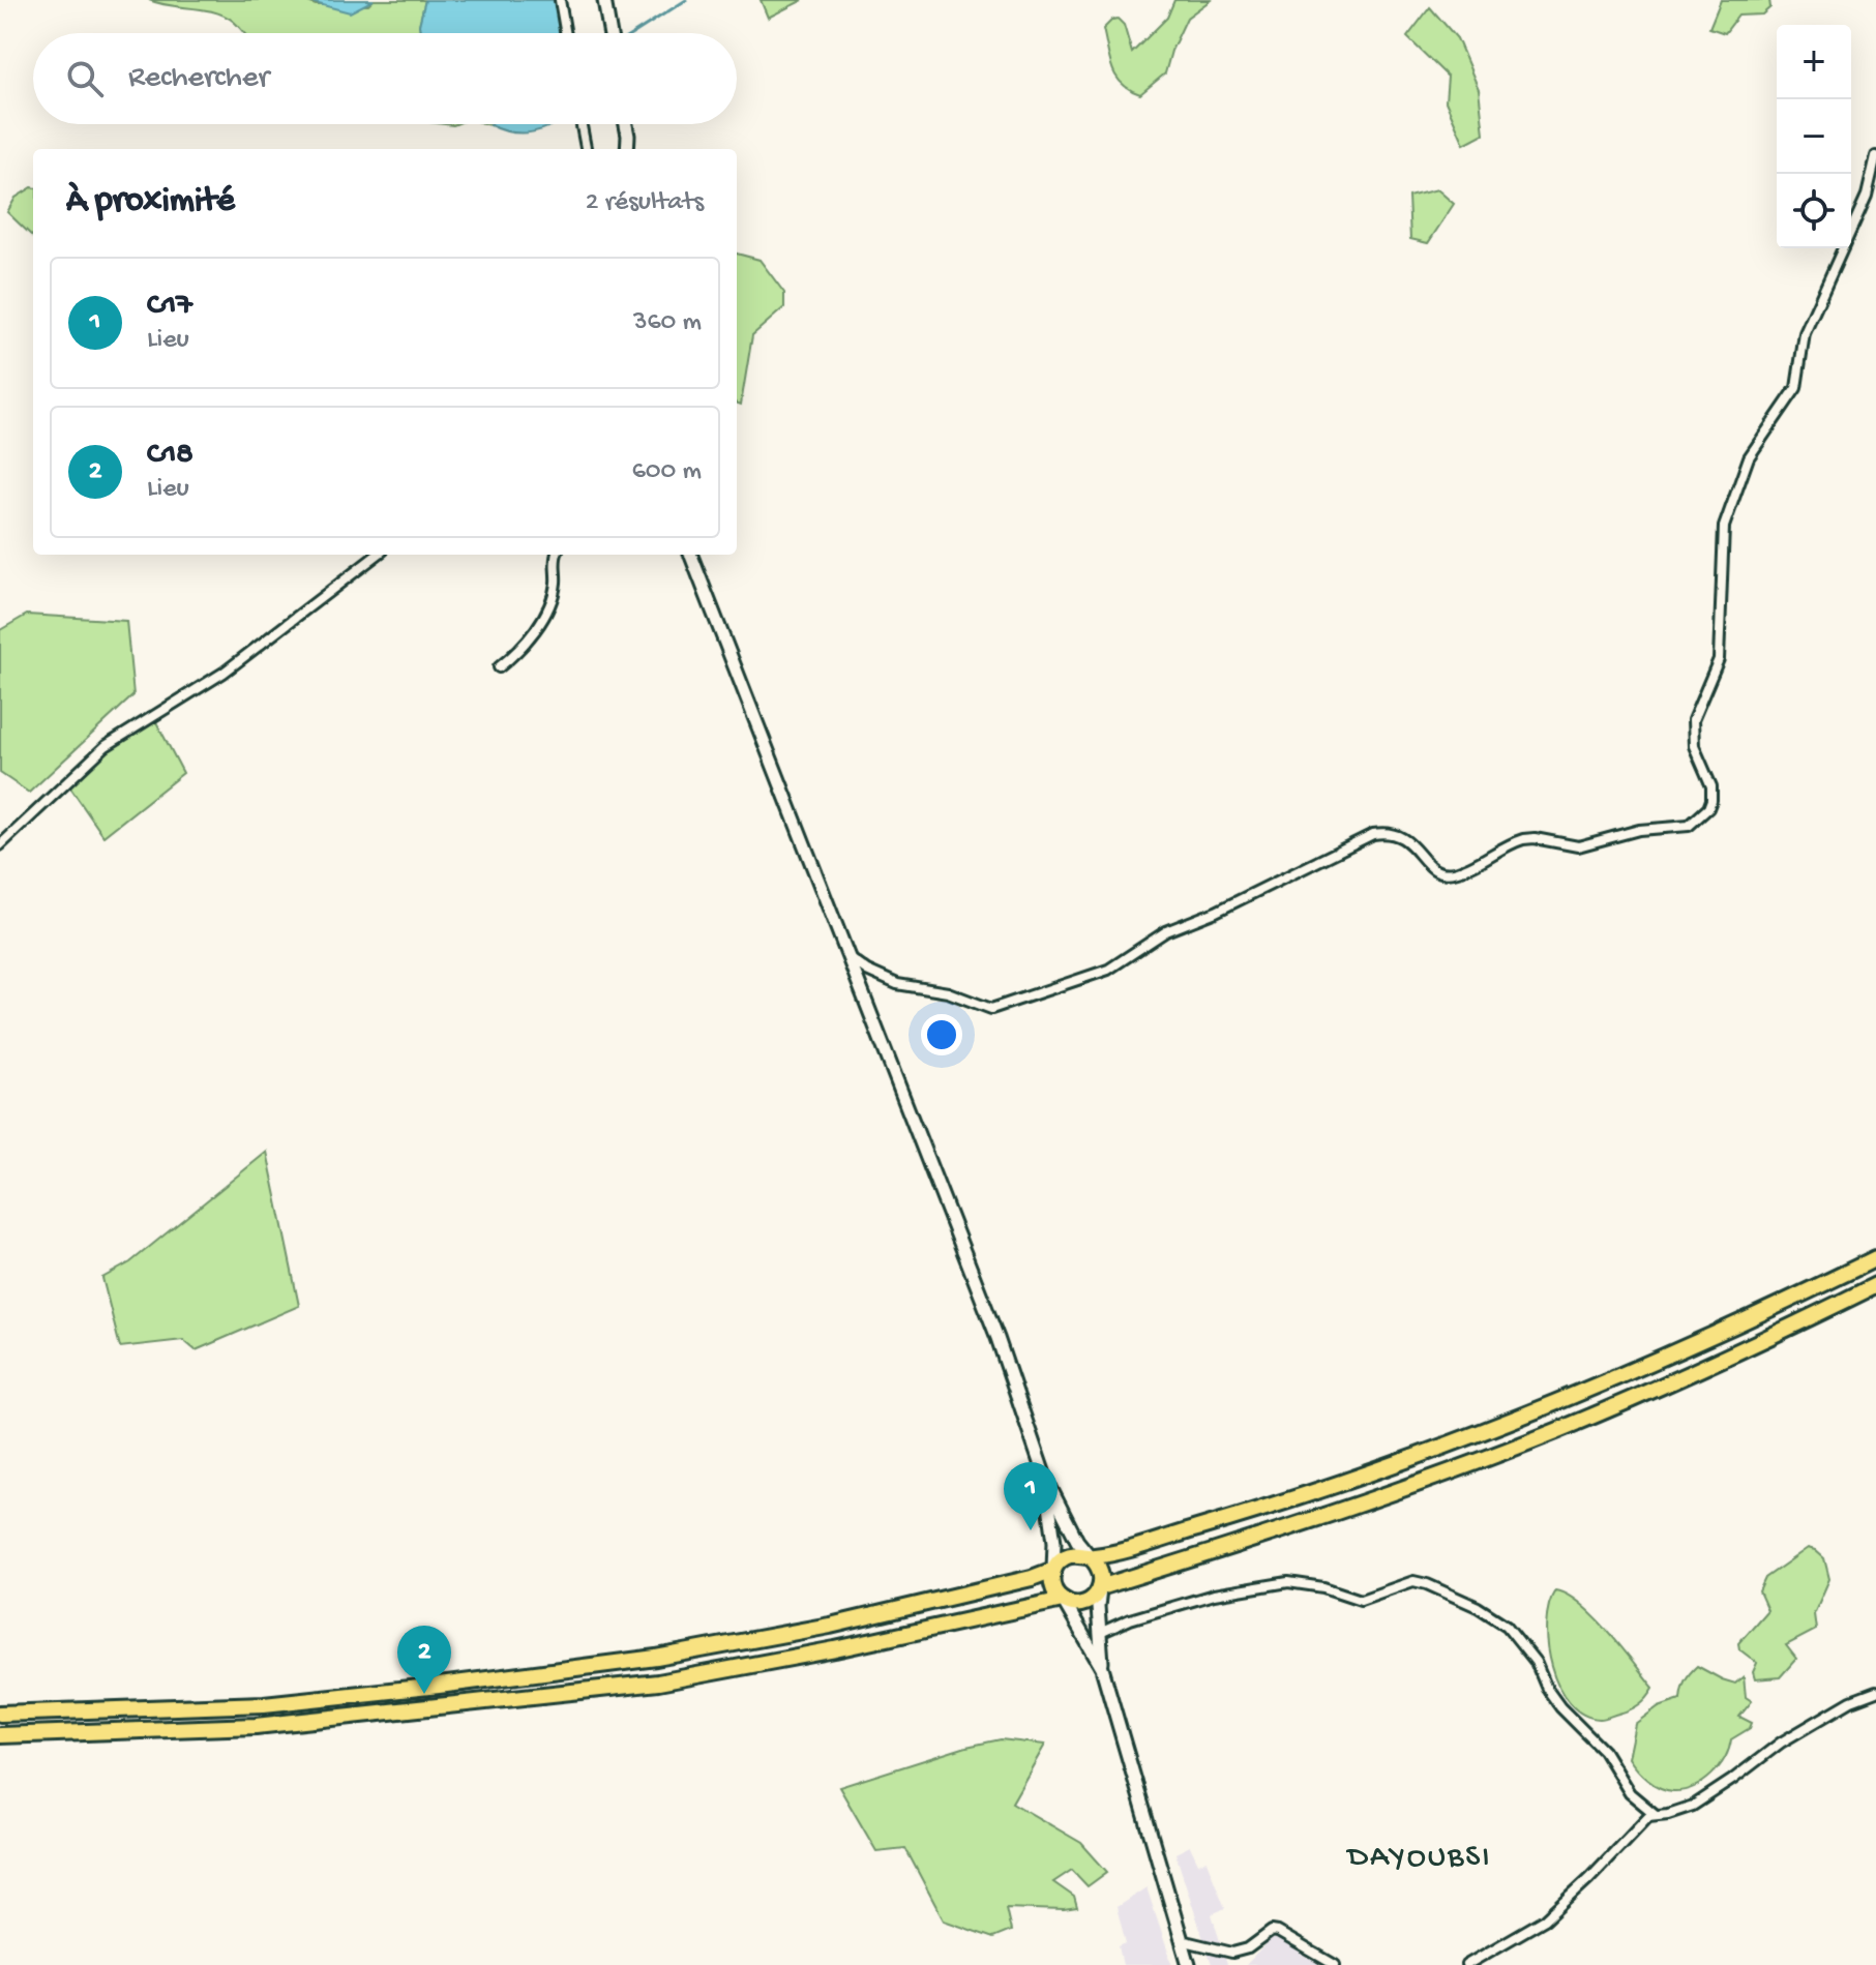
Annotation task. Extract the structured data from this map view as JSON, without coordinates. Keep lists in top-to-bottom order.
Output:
{
  "districts": ["DAYOUBSI"],
  "page": {
    "map_buttons": ["+", "−"],
    "search": "Rechercher",
    "heading": ["À proximité", "2 résultats"],
    "list": [
      {
        "mark": "1",
        "name": "C17",
        "note": "Lieu",
        "value": "360 m"
      },
      {
        "mark": "2",
        "name": "C18",
        "note": "Lieu",
        "value": "600 m"
      }
    ],
    "pins": ["1", "2"]
  }
}
